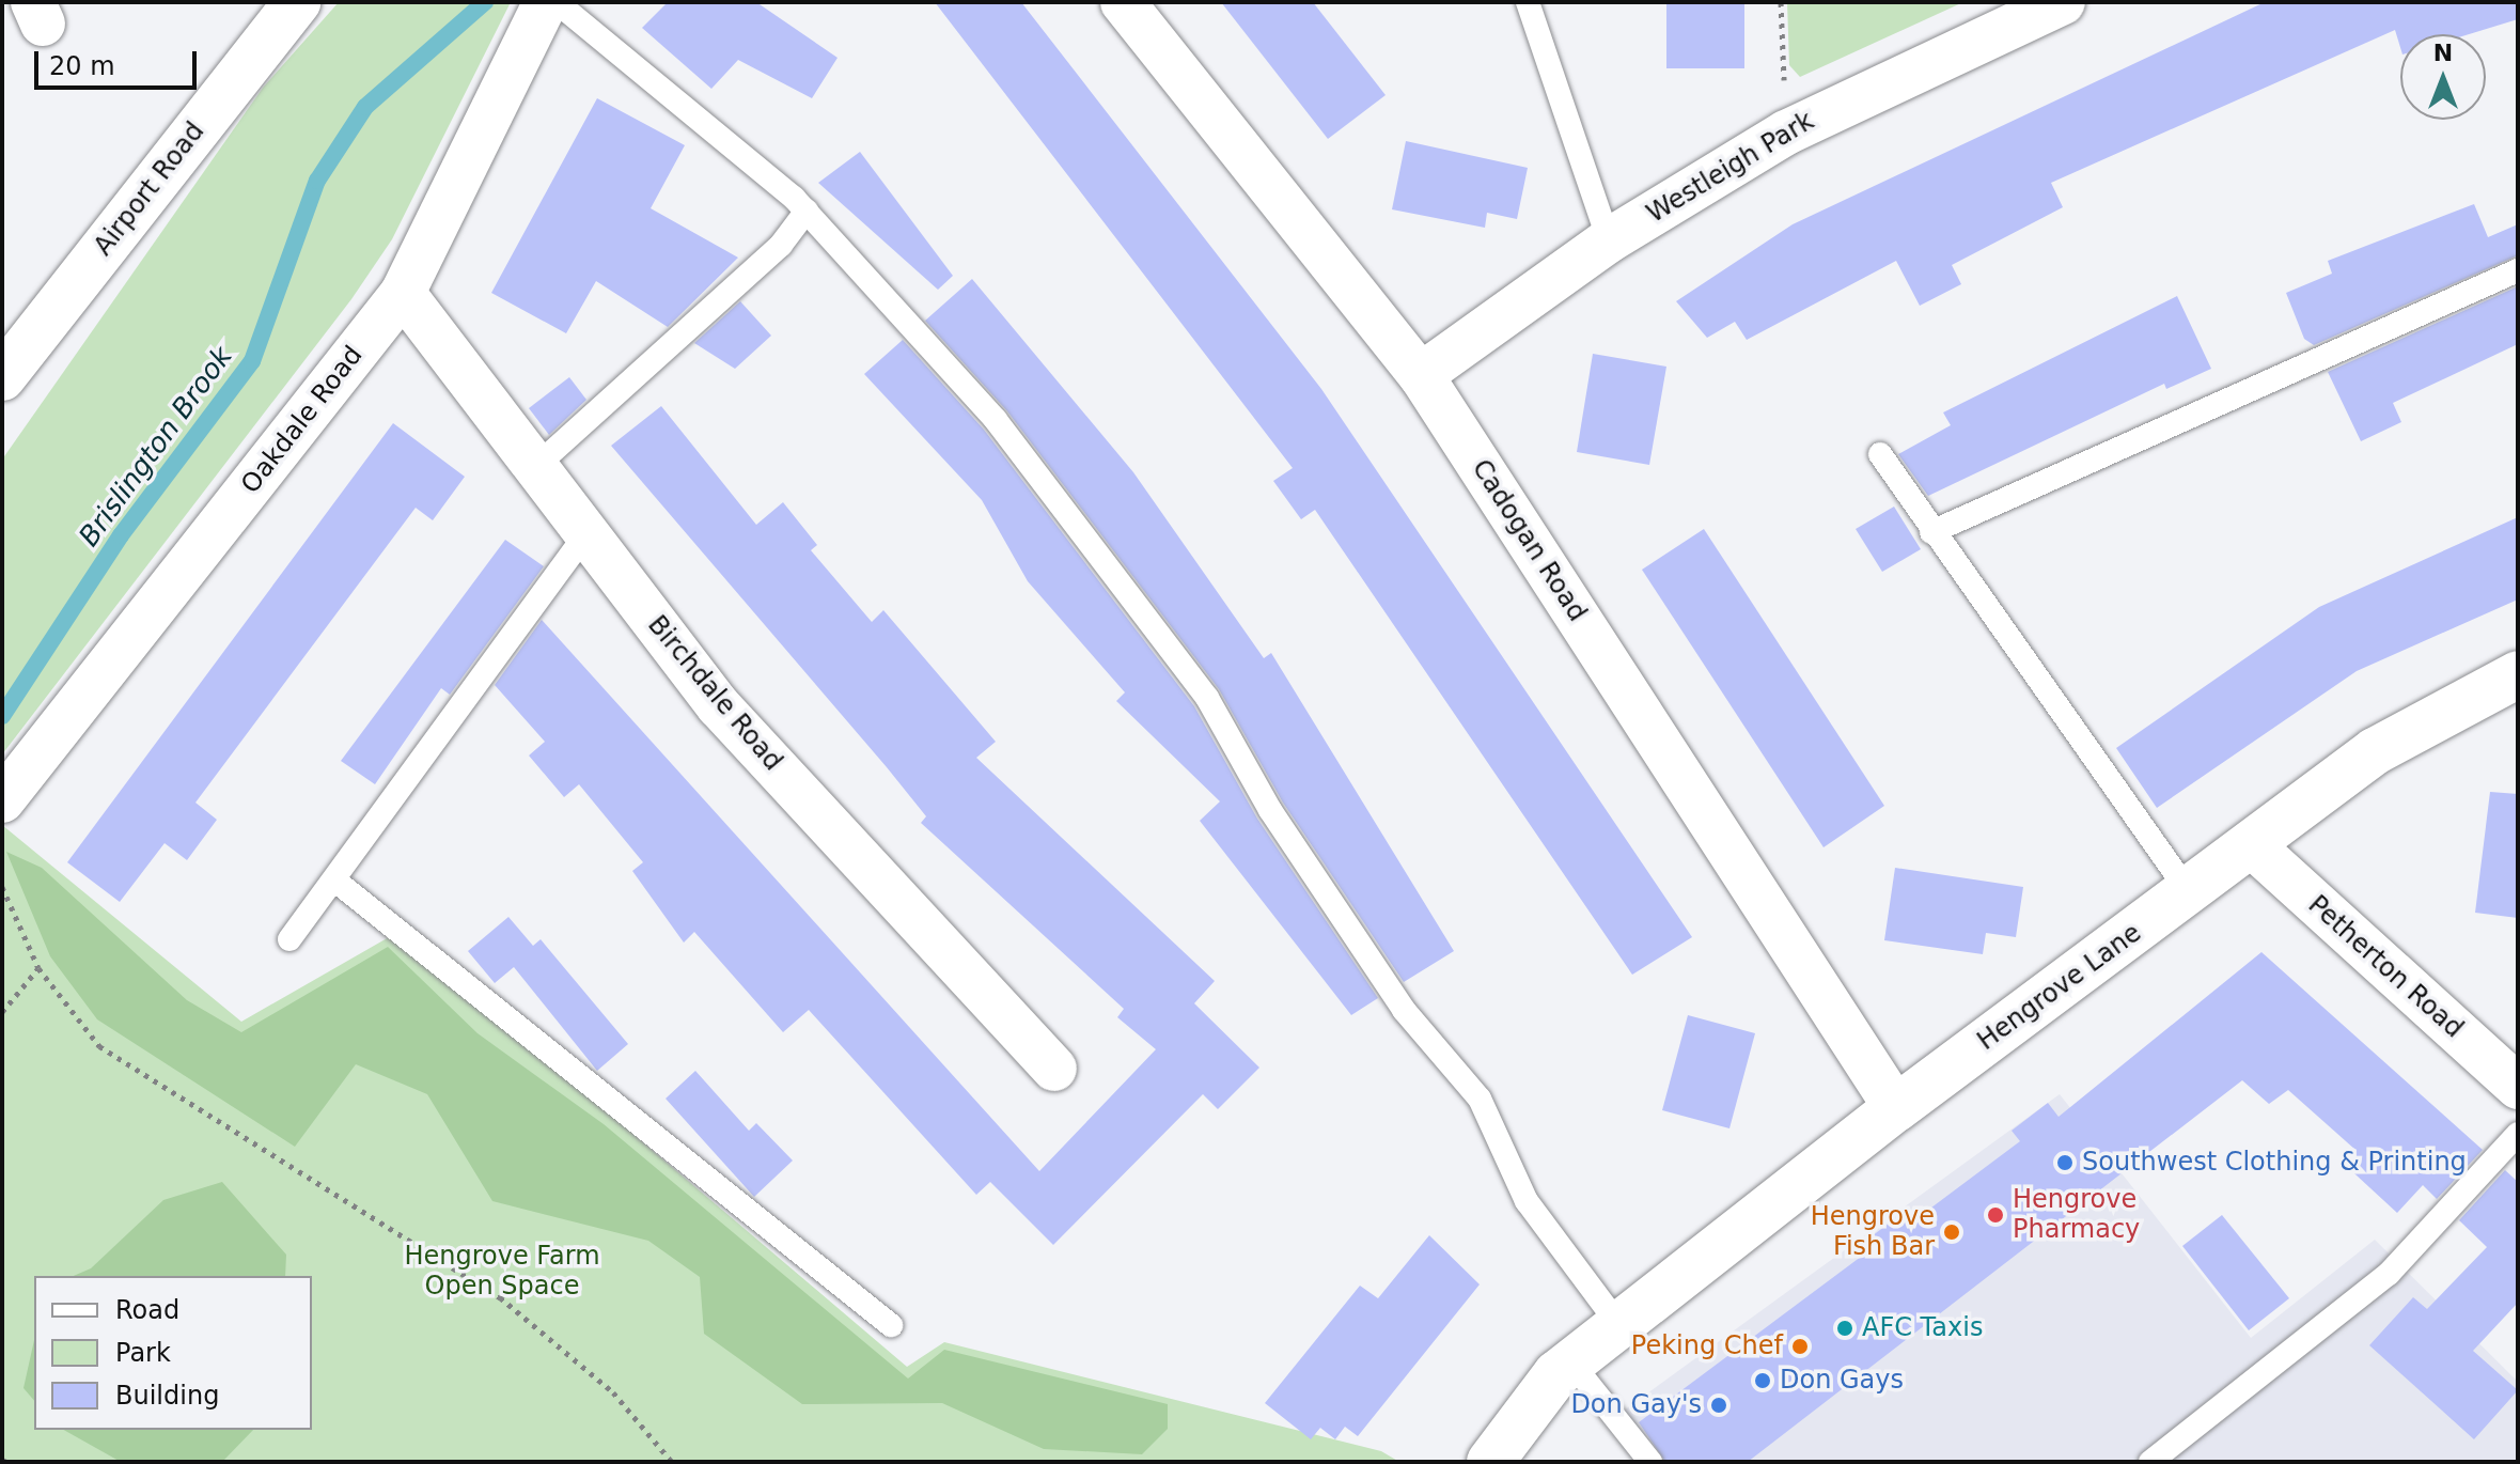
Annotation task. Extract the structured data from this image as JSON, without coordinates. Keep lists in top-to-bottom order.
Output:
{
  "streets": {
    "main road": ["Airport Road", "Hengrove Lane"],
    "street": [
      "Westleigh Park",
      "Oakdale Road",
      "Cadogan Road",
      "Birchdale Road",
      "Petherton Road"
    ]
  },
  "crossings": [
    ["Westleigh Park", "Cadogan Road"],
    ["Oakdale Road", "Birchdale Road"],
    ["Cadogan Road", "Hengrove Lane"],
    ["Petherton Road", "Hengrove Lane"]
  ],
  "water": ["Brislington Brook"],
  "parks": ["Hengrove Farm Open Space"],
  "places": [
    "Southwest Clothing & Printing",
    "Hengrove Pharmacy",
    "Hengrove Fish Bar",
    "AFC Taxis",
    "Peking Chef",
    "Don Gays",
    "Don Gay's"
  ],
  "legend": ["Road", "Park", "Building"],
  "scale_bar": "20 m",
  "north": "top"
}
